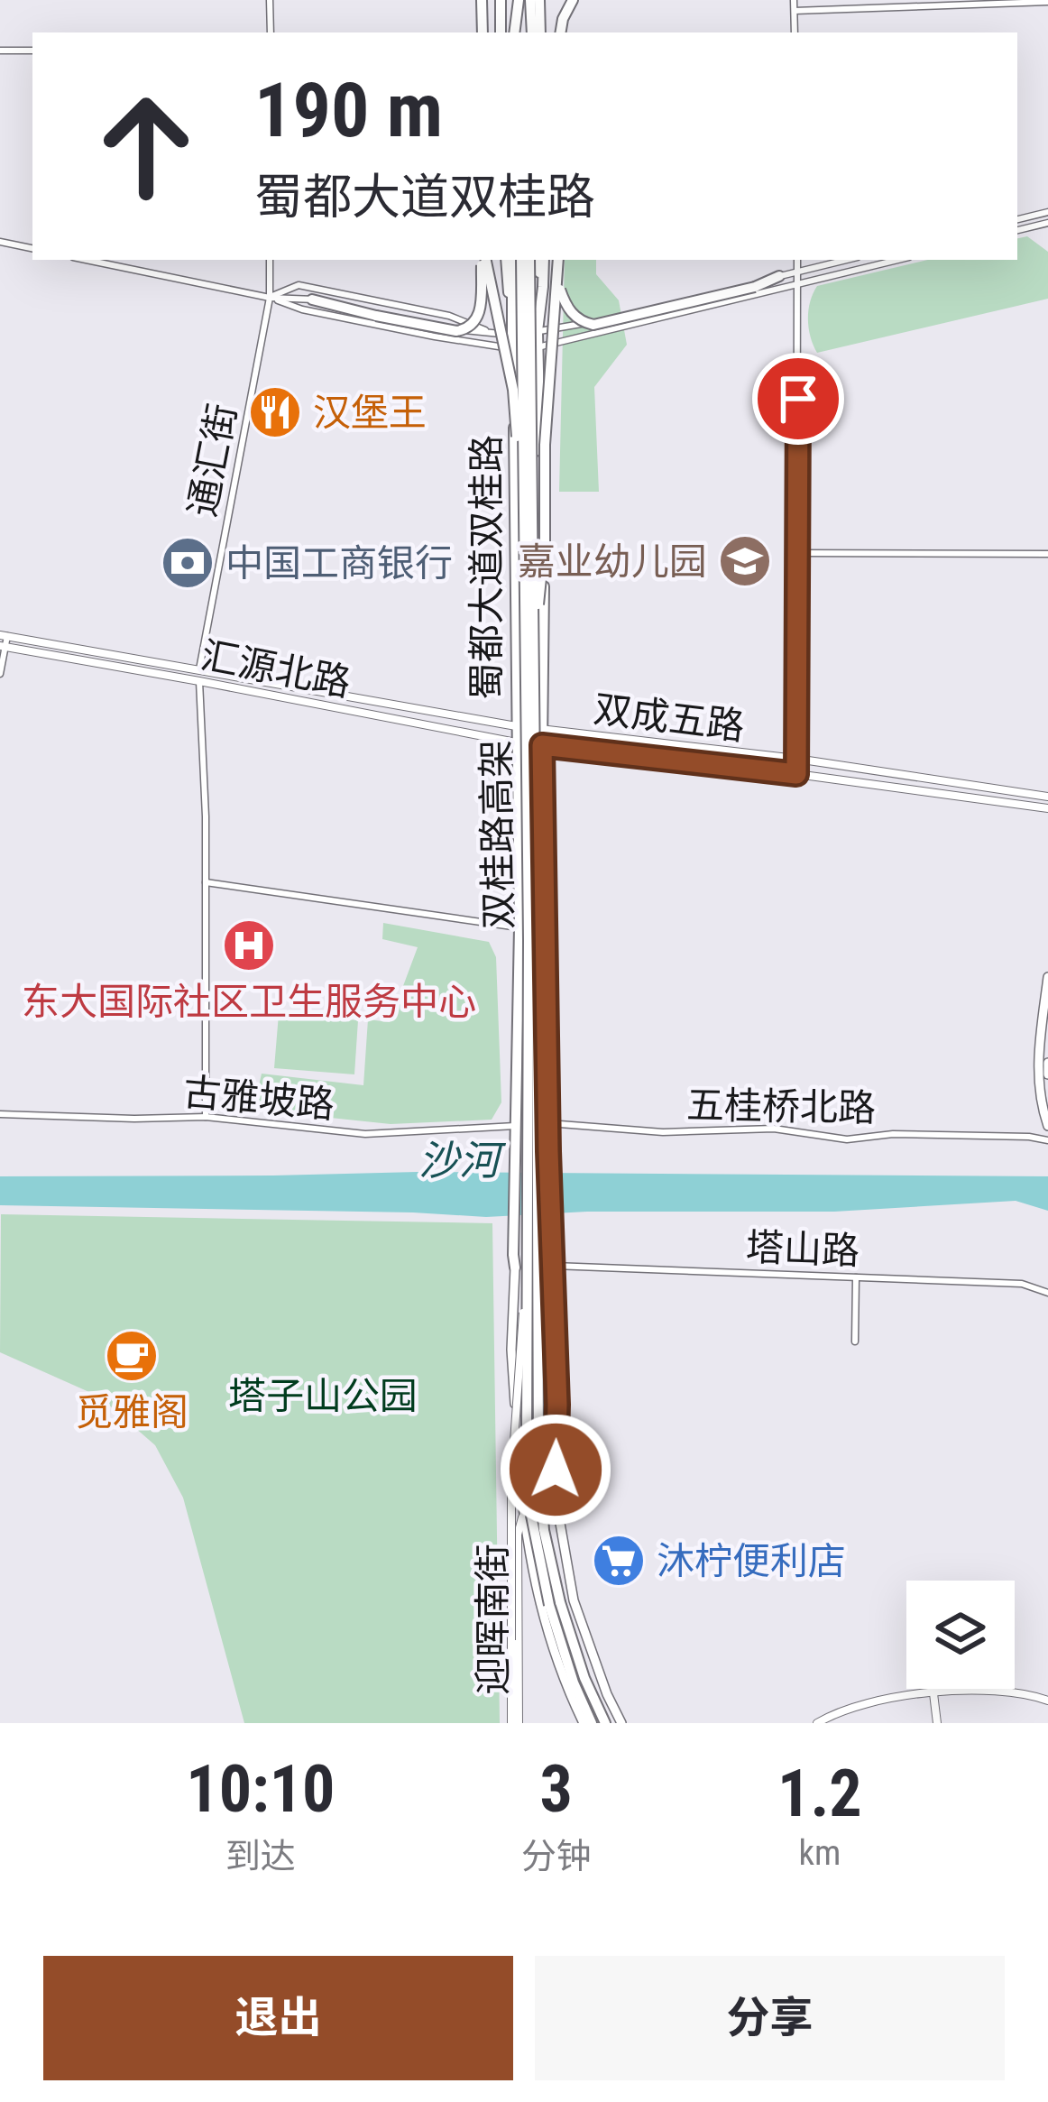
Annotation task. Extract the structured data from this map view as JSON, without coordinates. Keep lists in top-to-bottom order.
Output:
{
  "streets": {
    "main road": ["蜀都大道双桂路", "双桂路高架"],
    "street": [
      "通汇街",
      "汇源北路",
      "双成五路",
      "古雅坡路",
      "五桂桥北路",
      "塔山路",
      "迎晖南街"
    ]
  },
  "crossings": [
    ["通汇街", "汇源北路"],
    ["通汇街", "古雅坡路"],
    ["蜀都大道双桂路", "汇源北路"],
    ["蜀都大道双桂路", "双成五路"],
    ["蜀都大道双桂路", "双桂路高架"],
    ["蜀都大道双桂路", "古雅坡路"],
    ["蜀都大道双桂路", "五桂桥北路"],
    ["蜀都大道双桂路", "塔山路"],
    ["汇源北路", "双成五路"],
    ["古雅坡路", "五桂桥北路"]
  ],
  "water": ["沙河"],
  "parks": ["塔子山公园"],
  "places": {
    "restaurant": ["汉堡王"],
    "school or university": ["嘉业幼儿园"],
    "bank": ["中国工商银行"],
    "hospital": ["东大国际社区卫生服务中心"],
    "cafe": ["觅雅阁"],
    "supermarket": ["沐柠便利店"]
  },
  "page": {
    "turn": ["190 m", "蜀都大道双桂路"],
    "eta": [
      "10:10",
      "到达",
      "3",
      "分钟",
      "1.2",
      "km"
    ],
    "buttons": ["退出", "分享"]
  }
}
